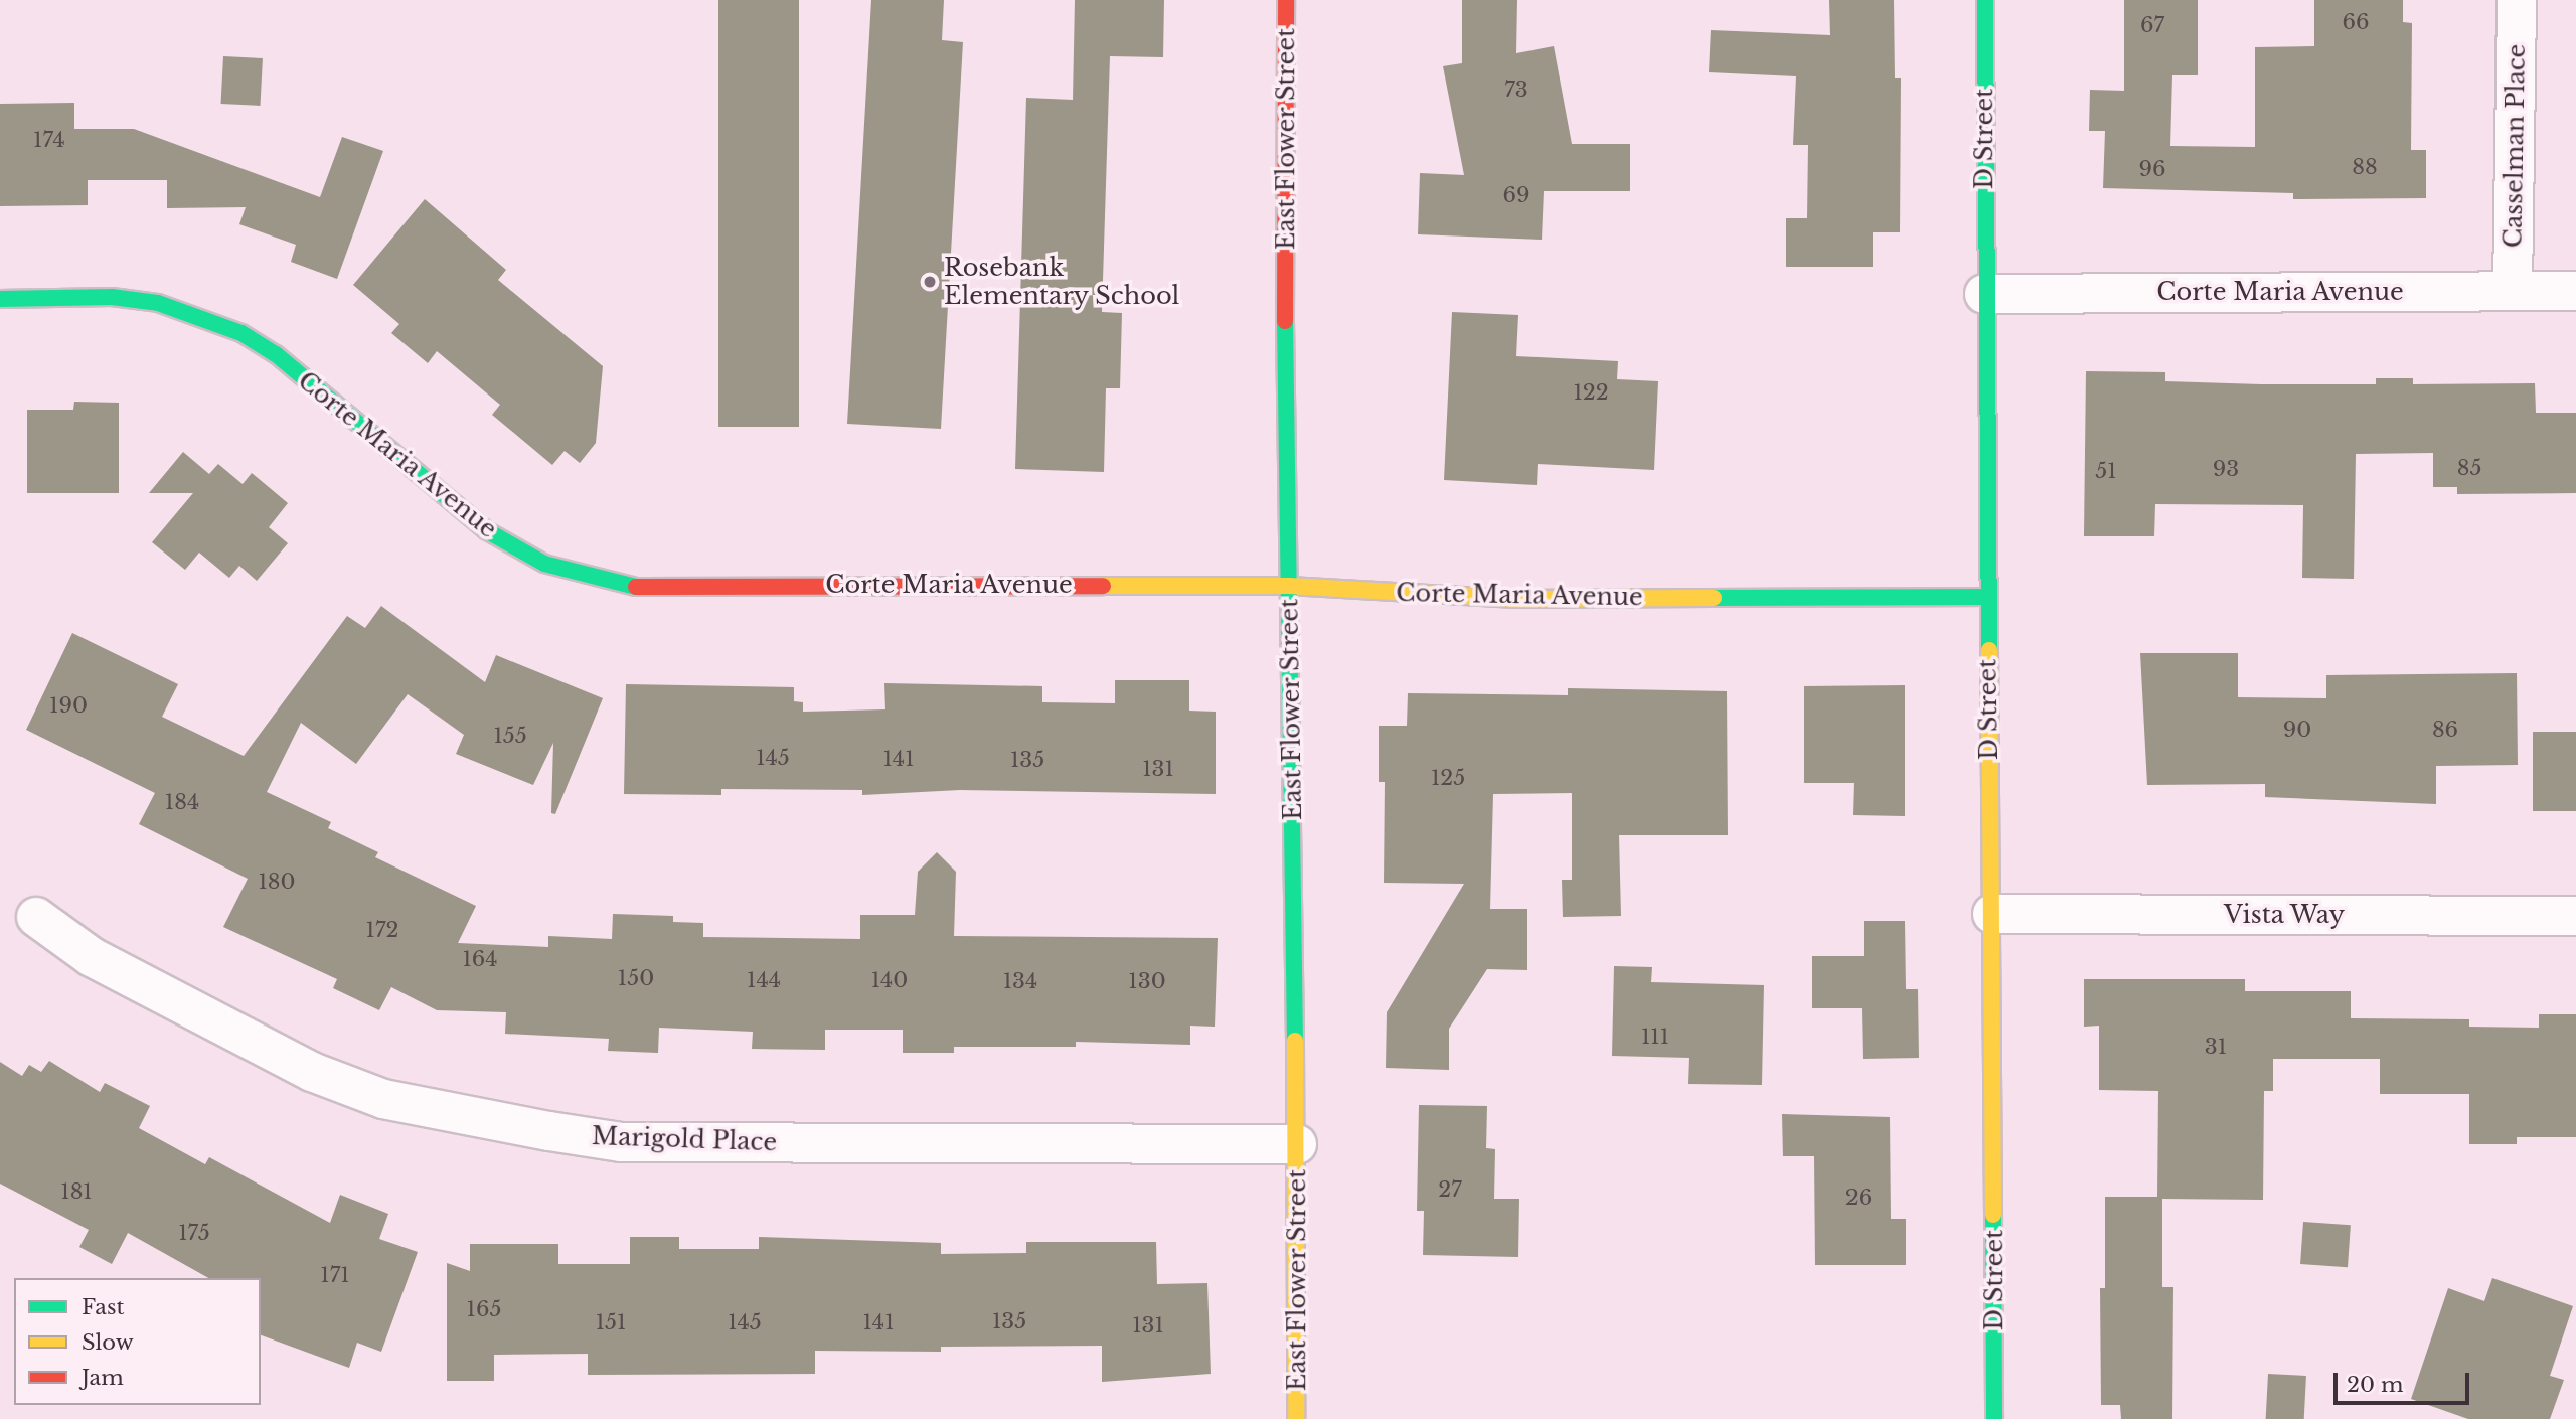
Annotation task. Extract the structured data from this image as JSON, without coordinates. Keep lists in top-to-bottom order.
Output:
{
  "streets": {
    "street": [
      "East Flower Street",
      "D Street",
      "Casselman Place",
      "Corte Maria Avenue",
      "Vista Way",
      "Marigold Place"
    ]
  },
  "crossings": [
    ["East Flower Street", "Corte Maria Avenue"],
    ["East Flower Street", "Marigold Place"],
    ["D Street", "Corte Maria Avenue"],
    ["D Street", "Vista Way"],
    ["Casselman Place", "Corte Maria Avenue"]
  ],
  "places": ["Rosebank Elementary School"],
  "house_numbers": [
    "66",
    "67",
    "73",
    "174",
    "88",
    "96",
    "69",
    "122",
    "85",
    "93",
    "51",
    "190",
    "90",
    "86",
    "155",
    "145",
    "141",
    "135",
    "131",
    "125",
    "184",
    "180",
    "172",
    "164",
    "150",
    "144",
    "140",
    "134",
    "130",
    "111",
    "31",
    "27",
    "181",
    "26",
    "175",
    "171",
    "165",
    "135",
    "151",
    "145",
    "141",
    "131"
  ],
  "legend": ["Fast", "Slow", "Jam"],
  "scale_bar": "20 m"
}
